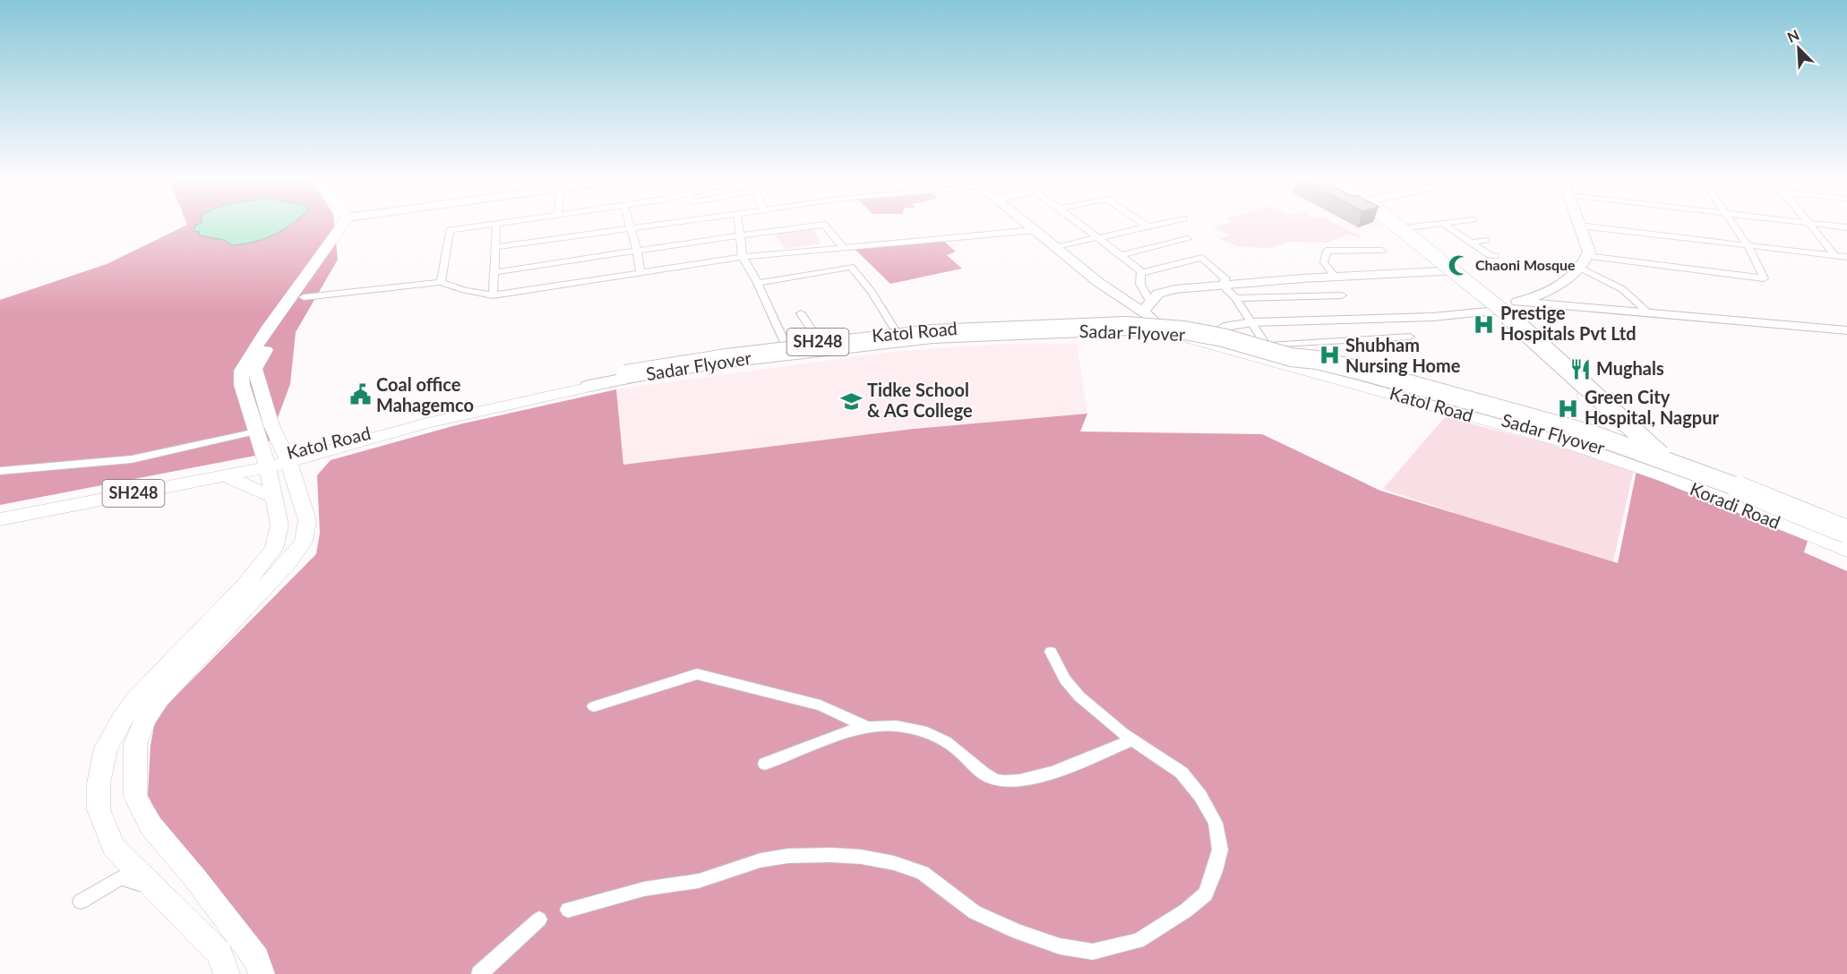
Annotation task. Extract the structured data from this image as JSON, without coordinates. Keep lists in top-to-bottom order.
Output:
{
  "streets": {
    "highway": ["Sadar Flyover"],
    "main road": ["Katol Road", "SH248", "Koradi Road"]
  },
  "crossings": [
    ["Katol Road", "Sadar Flyover"],
    ["Katol Road", "Koradi Road"],
    ["Sadar Flyover", "Koradi Road"]
  ],
  "places": {
    "mosque": ["Chaoni Mosque"],
    "hospital": ["Prestige Hospitals Pvt Ltd", "Shubham Nursing Home", "Green City Hospital, Nagpur"],
    "restaurant": ["Mughals"],
    "public building": ["Coal office Mahagemco"],
    "school or university": ["Tidke School & AG College"]
  },
  "north": "top left"
}
